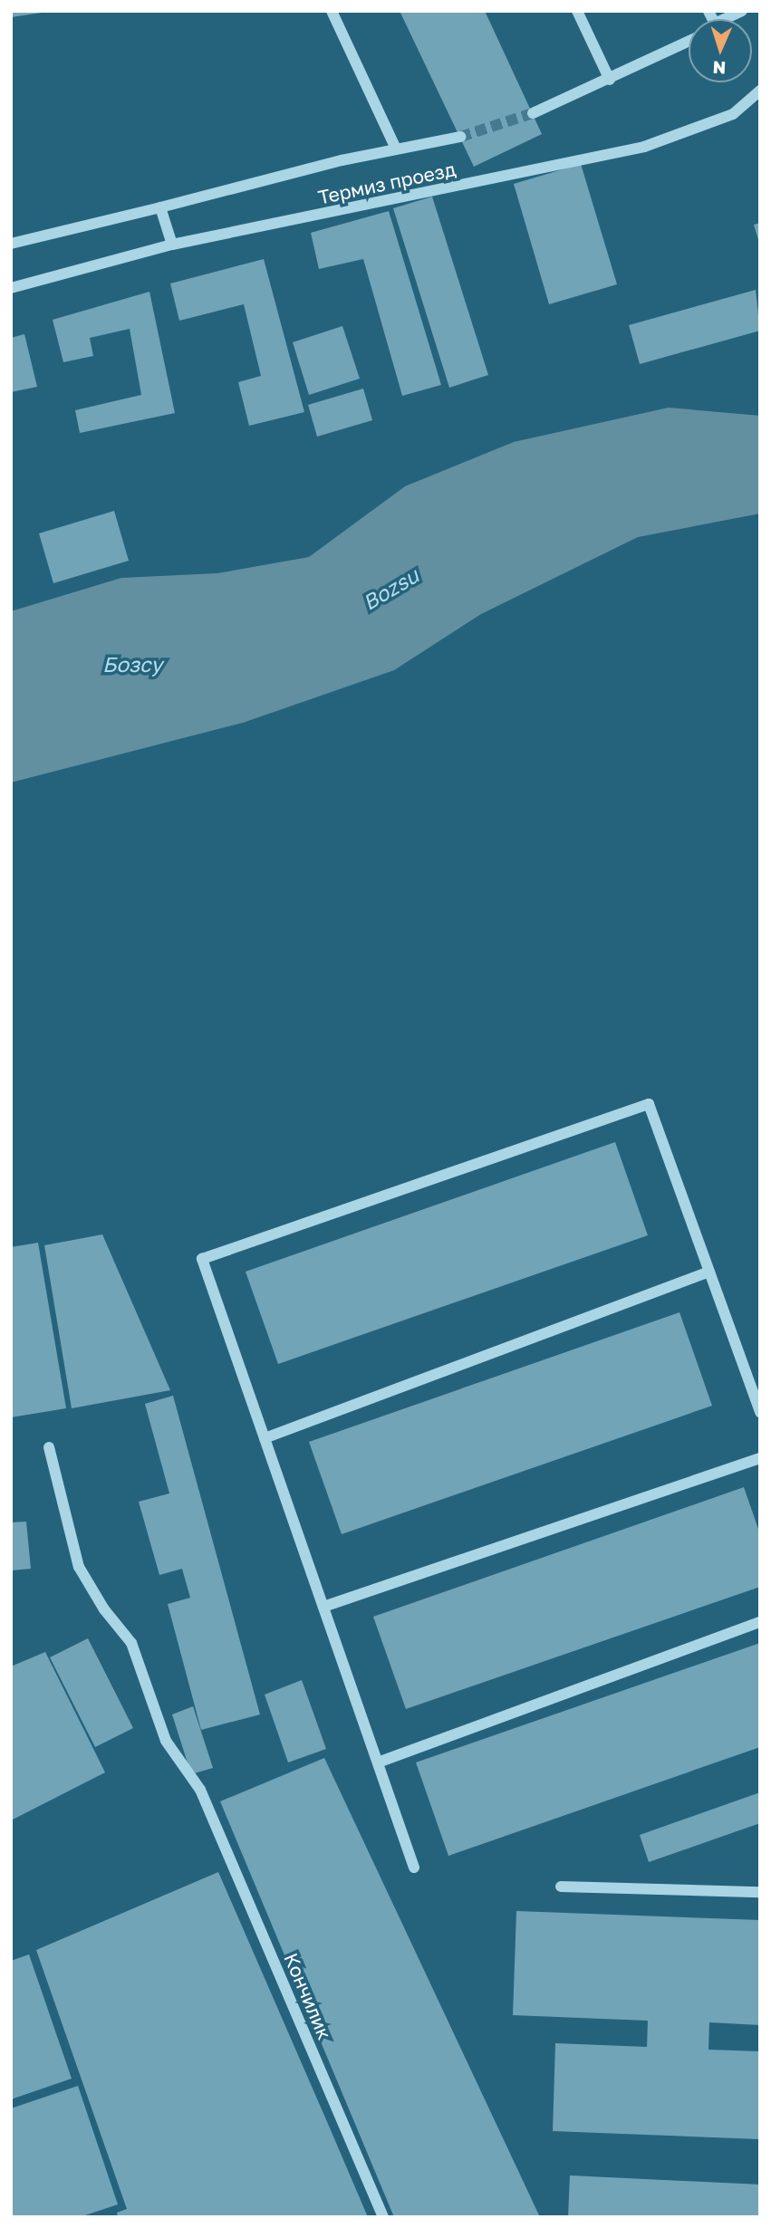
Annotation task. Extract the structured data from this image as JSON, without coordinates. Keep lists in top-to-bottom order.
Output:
{
  "streets": {
    "street": ["Термиз проезд", "Кончилик"]
  },
  "water": ["Bozsu", "Бозсу"],
  "north": "bottom"
}
